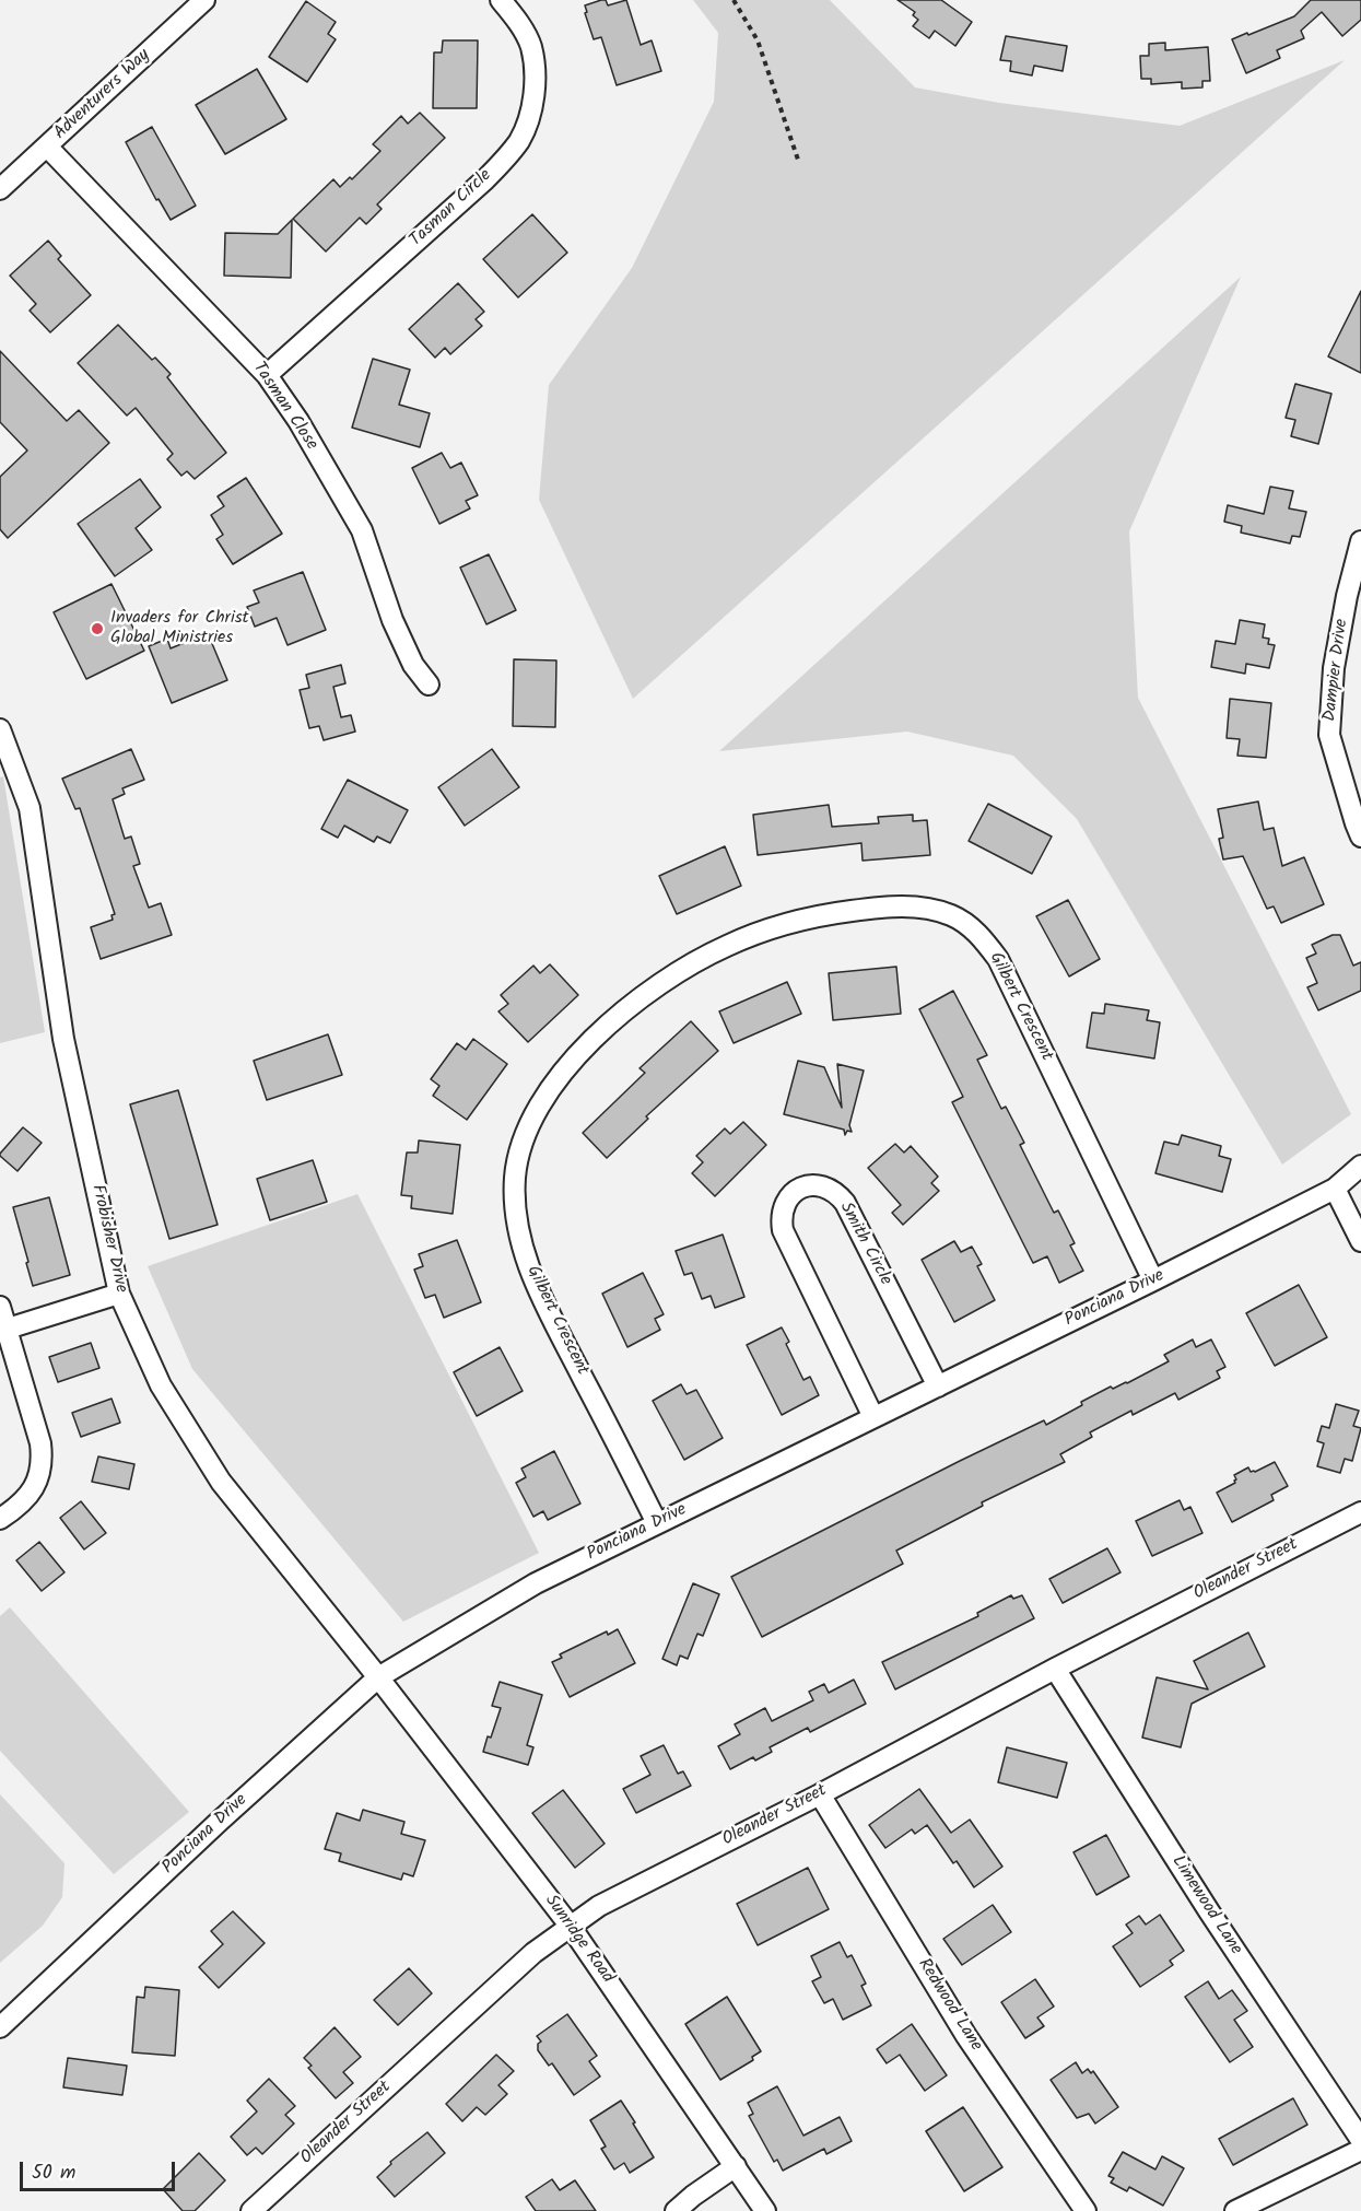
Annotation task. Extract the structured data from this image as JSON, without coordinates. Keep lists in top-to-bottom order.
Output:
{
  "streets": {
    "street": [
      "Adventurers Way",
      "Tasman Circle",
      "Tasman Close",
      "Dampier Drive",
      "Gilbert Crescent",
      "Frobisher Drive",
      "Smith Circle",
      "Ponciana Drive",
      "Oleander Street",
      "Limewood Lane",
      "Sunridge Road",
      "Redwood Lane"
    ]
  },
  "crossings": [
    ["Adventurers Way", "Tasman Close"],
    ["Tasman Circle", "Tasman Close"],
    ["Gilbert Crescent", "Ponciana Drive"],
    ["Frobisher Drive", "Ponciana Drive"],
    ["Frobisher Drive", "Sunridge Road"],
    ["Smith Circle", "Ponciana Drive"],
    ["Ponciana Drive", "Sunridge Road"],
    ["Oleander Street", "Limewood Lane"],
    ["Oleander Street", "Sunridge Road"],
    ["Oleander Street", "Redwood Lane"]
  ],
  "places": ["Invaders for Christ Global Ministries"],
  "scale_bar": "50 m"
}
